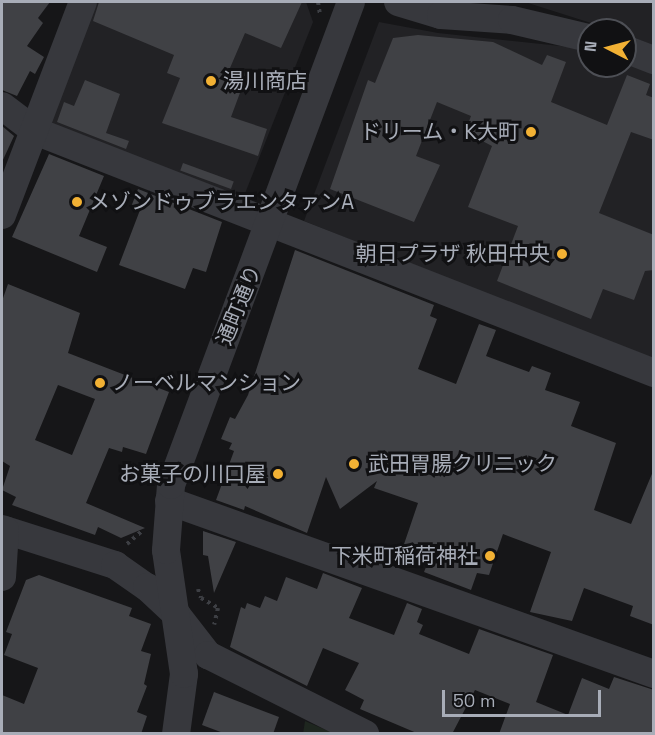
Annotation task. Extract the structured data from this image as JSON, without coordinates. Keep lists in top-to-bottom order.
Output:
{
  "streets": {
    "street": ["通町通り"]
  },
  "places": [
    "湯川商店",
    "ドリーム・K大町",
    "メゾンドゥブラエンタァンA",
    "朝日プラザ 秋田中央",
    "ノーベルマンション",
    "武田胃腸クリニック",
    "お菓子の川口屋",
    "下米町稲荷神社"
  ],
  "scale_bar": "50 m",
  "north": "left"
}
